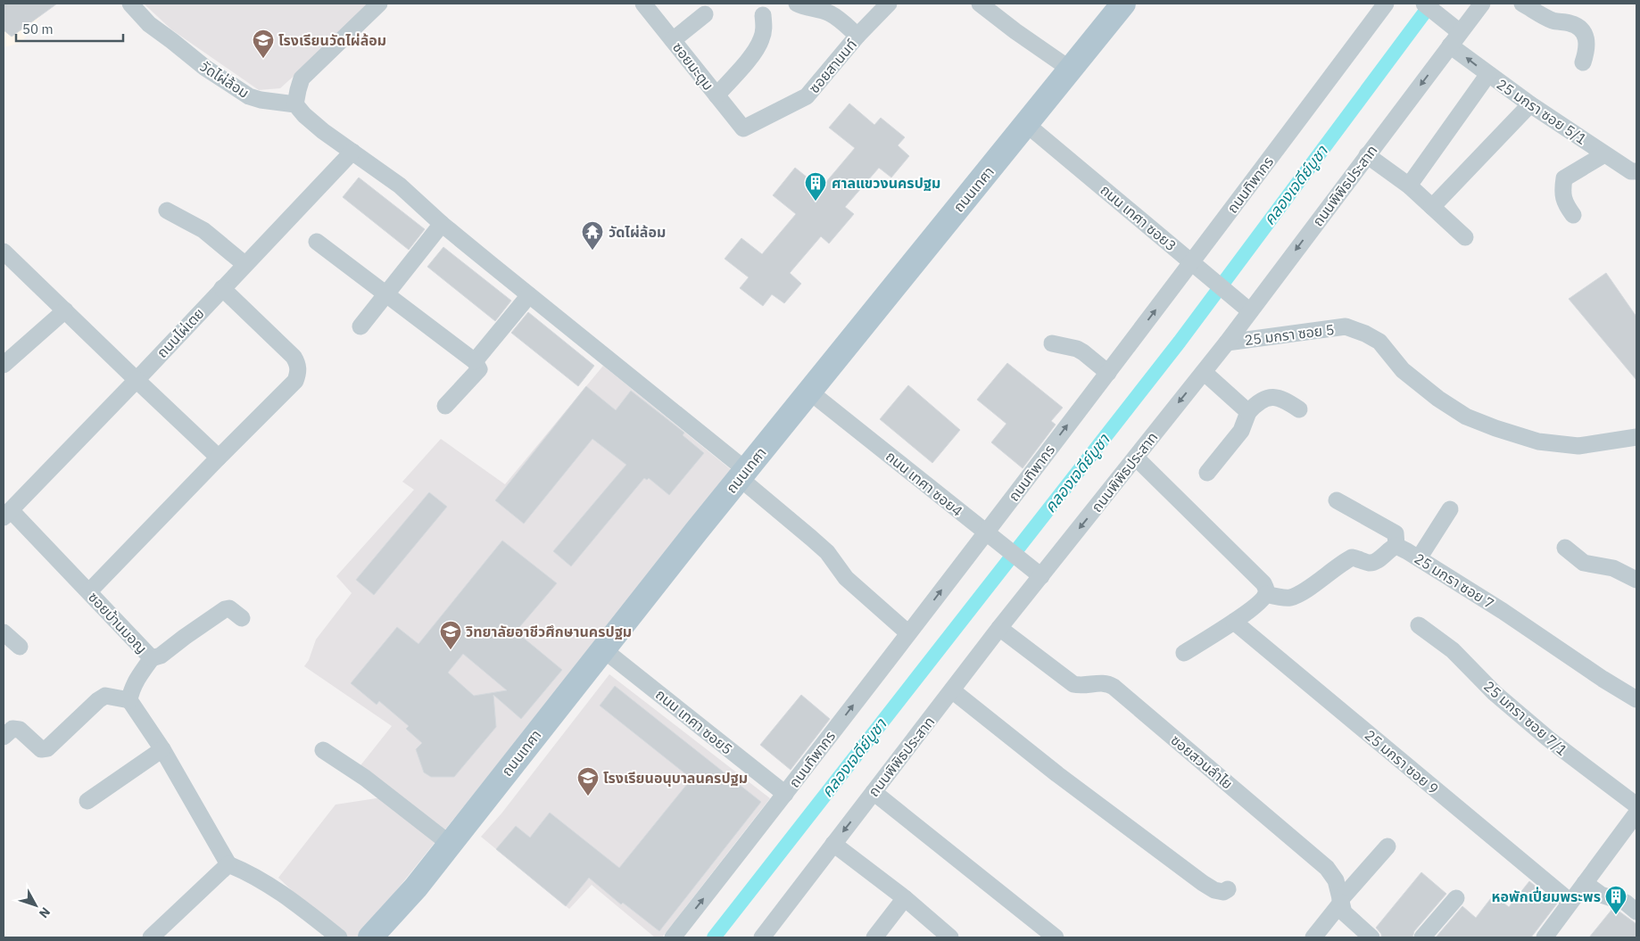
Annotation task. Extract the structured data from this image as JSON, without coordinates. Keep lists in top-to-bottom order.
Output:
{
  "streets": {
    "main road": ["ถนนเทศา"],
    "street": [
      "ซอยมะตูม",
      "ซอยสานนท์",
      "วัดไผ่ล้อม",
      "25 มกรา ซอย 5/1",
      "ถนนทิพากร",
      "ถนนพิพิธประสาท",
      "ถนน เทศา ซอย3",
      "ถนนไผ่เตย",
      "25 มกรา ซอย 5",
      "ถนน เทศา ซอย4",
      "25 มกรา ซอย 7",
      "ซอยบ้านมอญ",
      "25 มกรา ซอย 7/1",
      "ถนน เทศา ซอย5",
      "ซอยสวนลำไย",
      "25 มกรา ซอย 9"
    ]
  },
  "crossings": [
    ["ซอยมะตูม", "ซอยสานนท์"],
    ["25 มกรา ซอย 5/1", "ถนนพิพิธประสาท"],
    ["ถนนทิพากร", "ถนน เทศา ซอย3"],
    ["ถนนทิพากร", "ถนน เทศา ซอย4"],
    ["ถนนทิพากร", "ถนน เทศา ซอย5"],
    ["ถนนพิพิธประสาท", "ถนน เทศา ซอย3"],
    ["ถนนพิพิธประสาท", "25 มกรา ซอย 5"],
    ["ถนนพิพิธประสาท", "ถนน เทศา ซอย4"],
    ["ถนนพิพิธประสาท", "ซอยสวนลำไย"],
    ["ถนนเทศา", "ถนน เทศา ซอย3"],
    ["ถนนเทศา", "ถนน เทศา ซอย4"],
    ["ถนนเทศา", "ถนน เทศา ซอย5"],
    ["ถนนไผ่เตย", "ซอยบ้านมอญ"]
  ],
  "one_way": ["ถนนทิพากร"],
  "water": ["คลองเจดีย์บูชา"],
  "places": {
    "school or university": ["โรงเรียนวัดไผ่ล้อม", "วิทยาลัยอาชีวศึกษานครปฐม", "โรงเรียนอนุบาลนครปฐม"],
    "building": ["ศาลแขวงนครปฐม", "หอพักเปี่ยมพระพร"],
    "temple": ["วัดไผ่ล้อม"]
  },
  "scale_bar": "50 m",
  "north": "bottom right"
}
